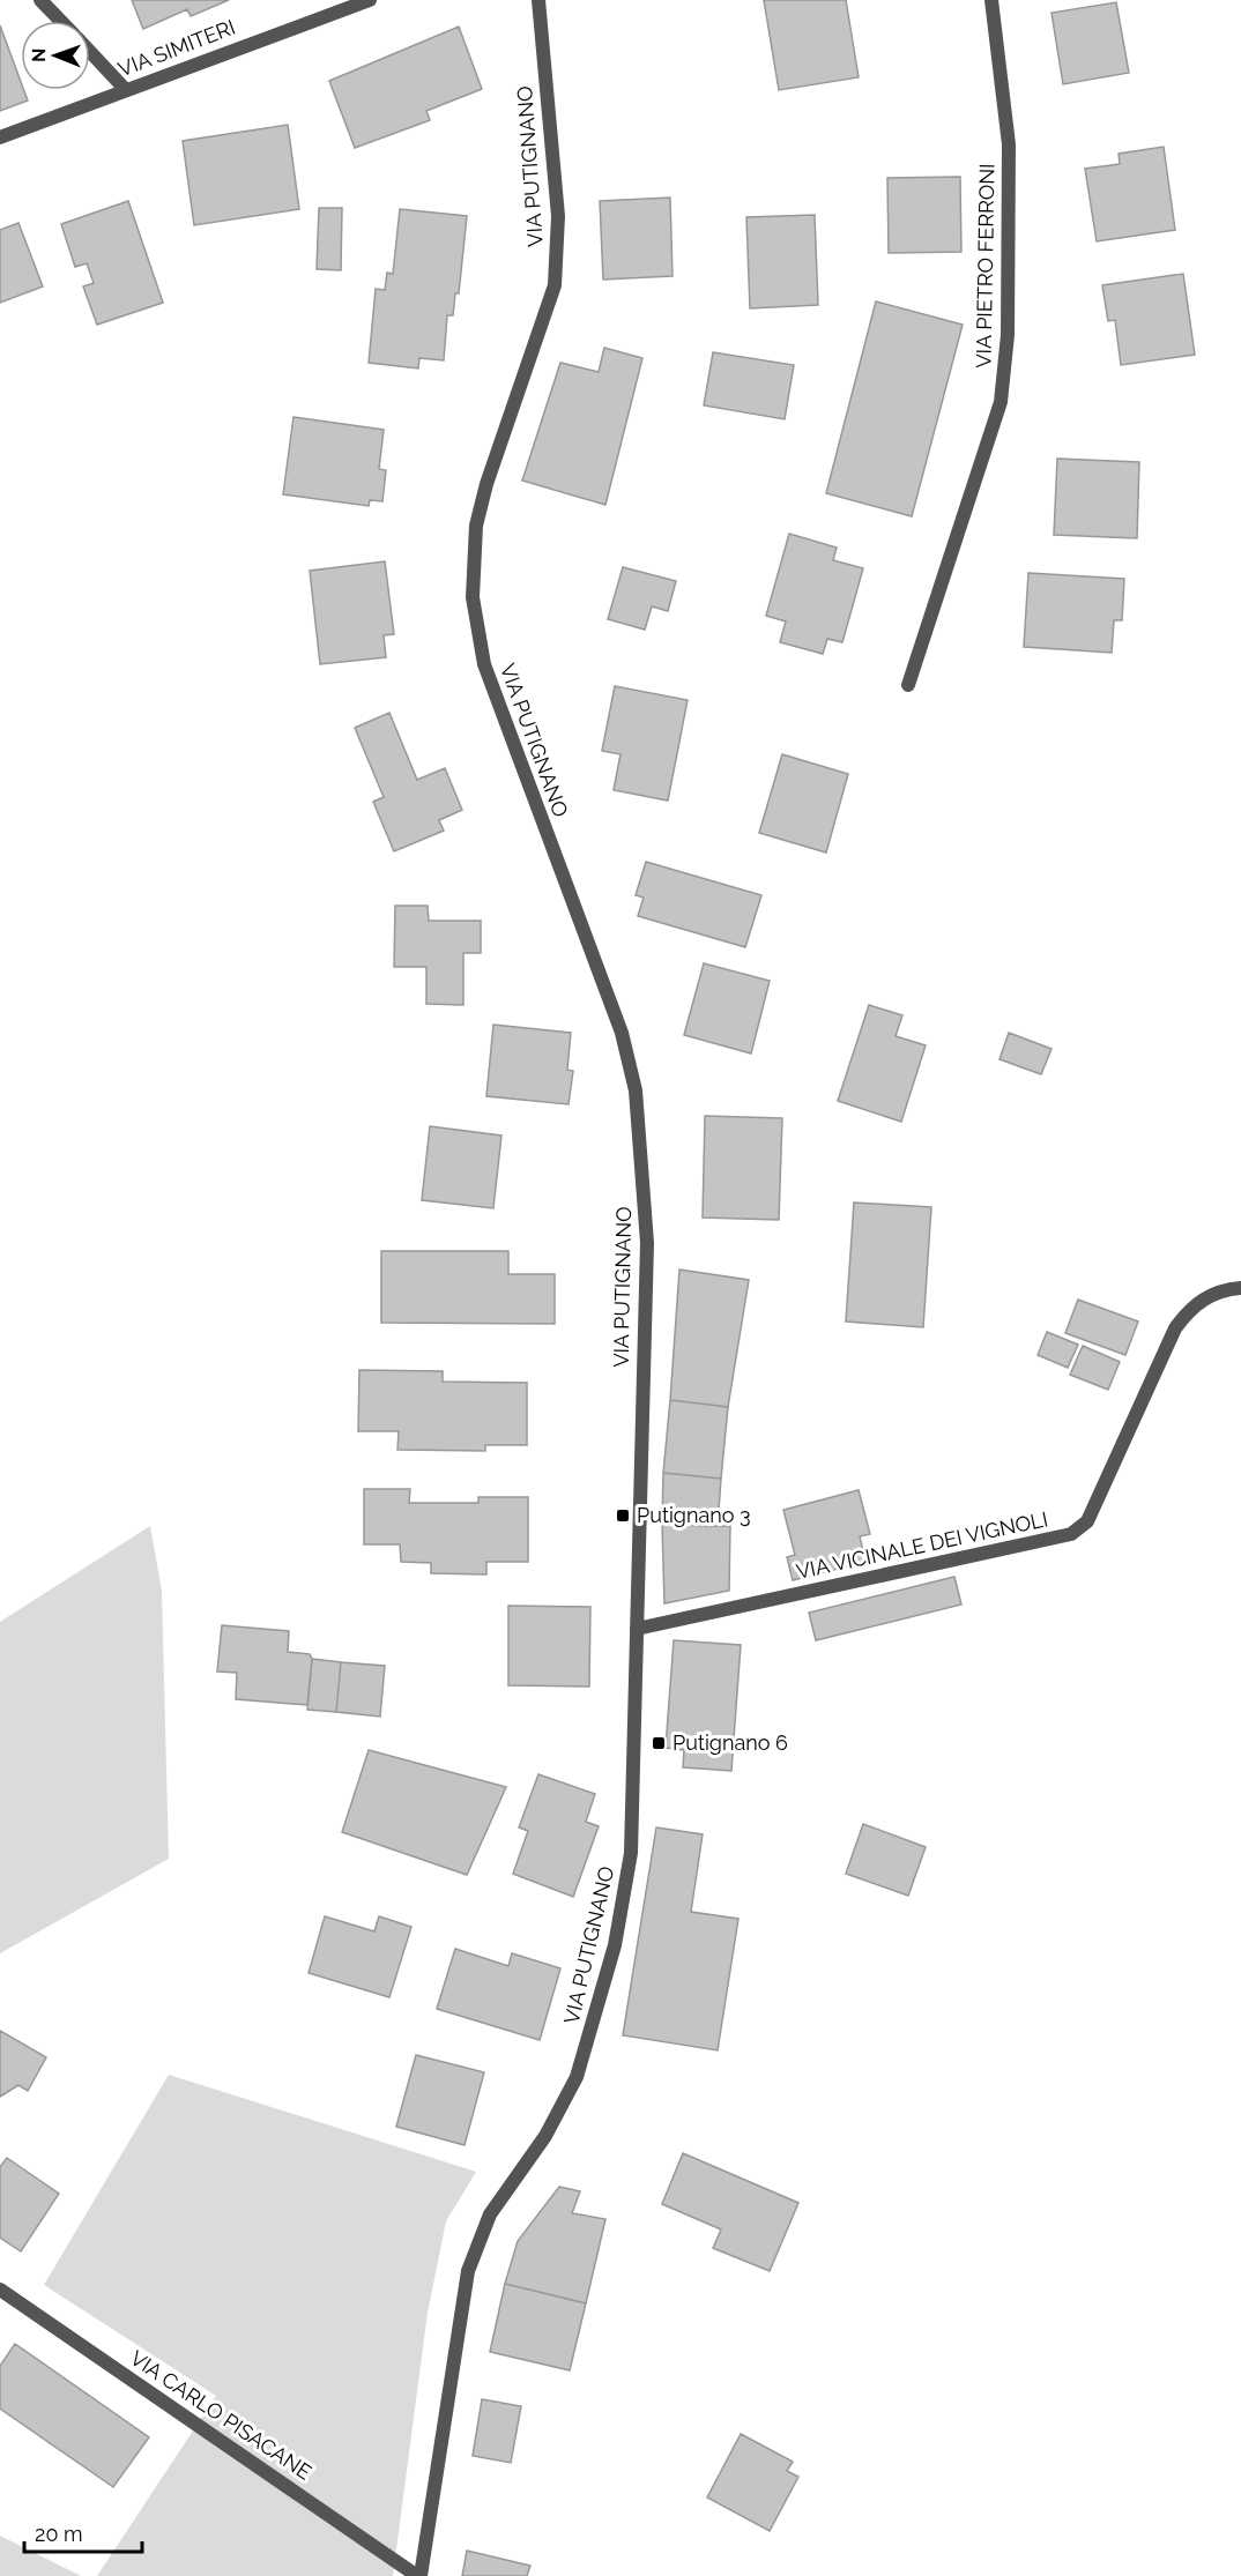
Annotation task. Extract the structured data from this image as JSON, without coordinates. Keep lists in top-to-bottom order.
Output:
{
  "streets": {
    "street": [
      "VIA SIMITERI",
      "VIA PUTIGNANO",
      "VIA PIETRO FERRONI",
      "VIA VICINALE DEI VIGNOLI",
      "VIA CARLO PISACANE"
    ]
  },
  "crossings": [
    ["VIA PUTIGNANO", "VIA VICINALE DEI VIGNOLI"],
    ["VIA PUTIGNANO", "VIA CARLO PISACANE"]
  ],
  "places": {
    "transit": ["Putignano 3", "Putignano 6"]
  },
  "scale_bar": "20 m",
  "north": "left"
}
